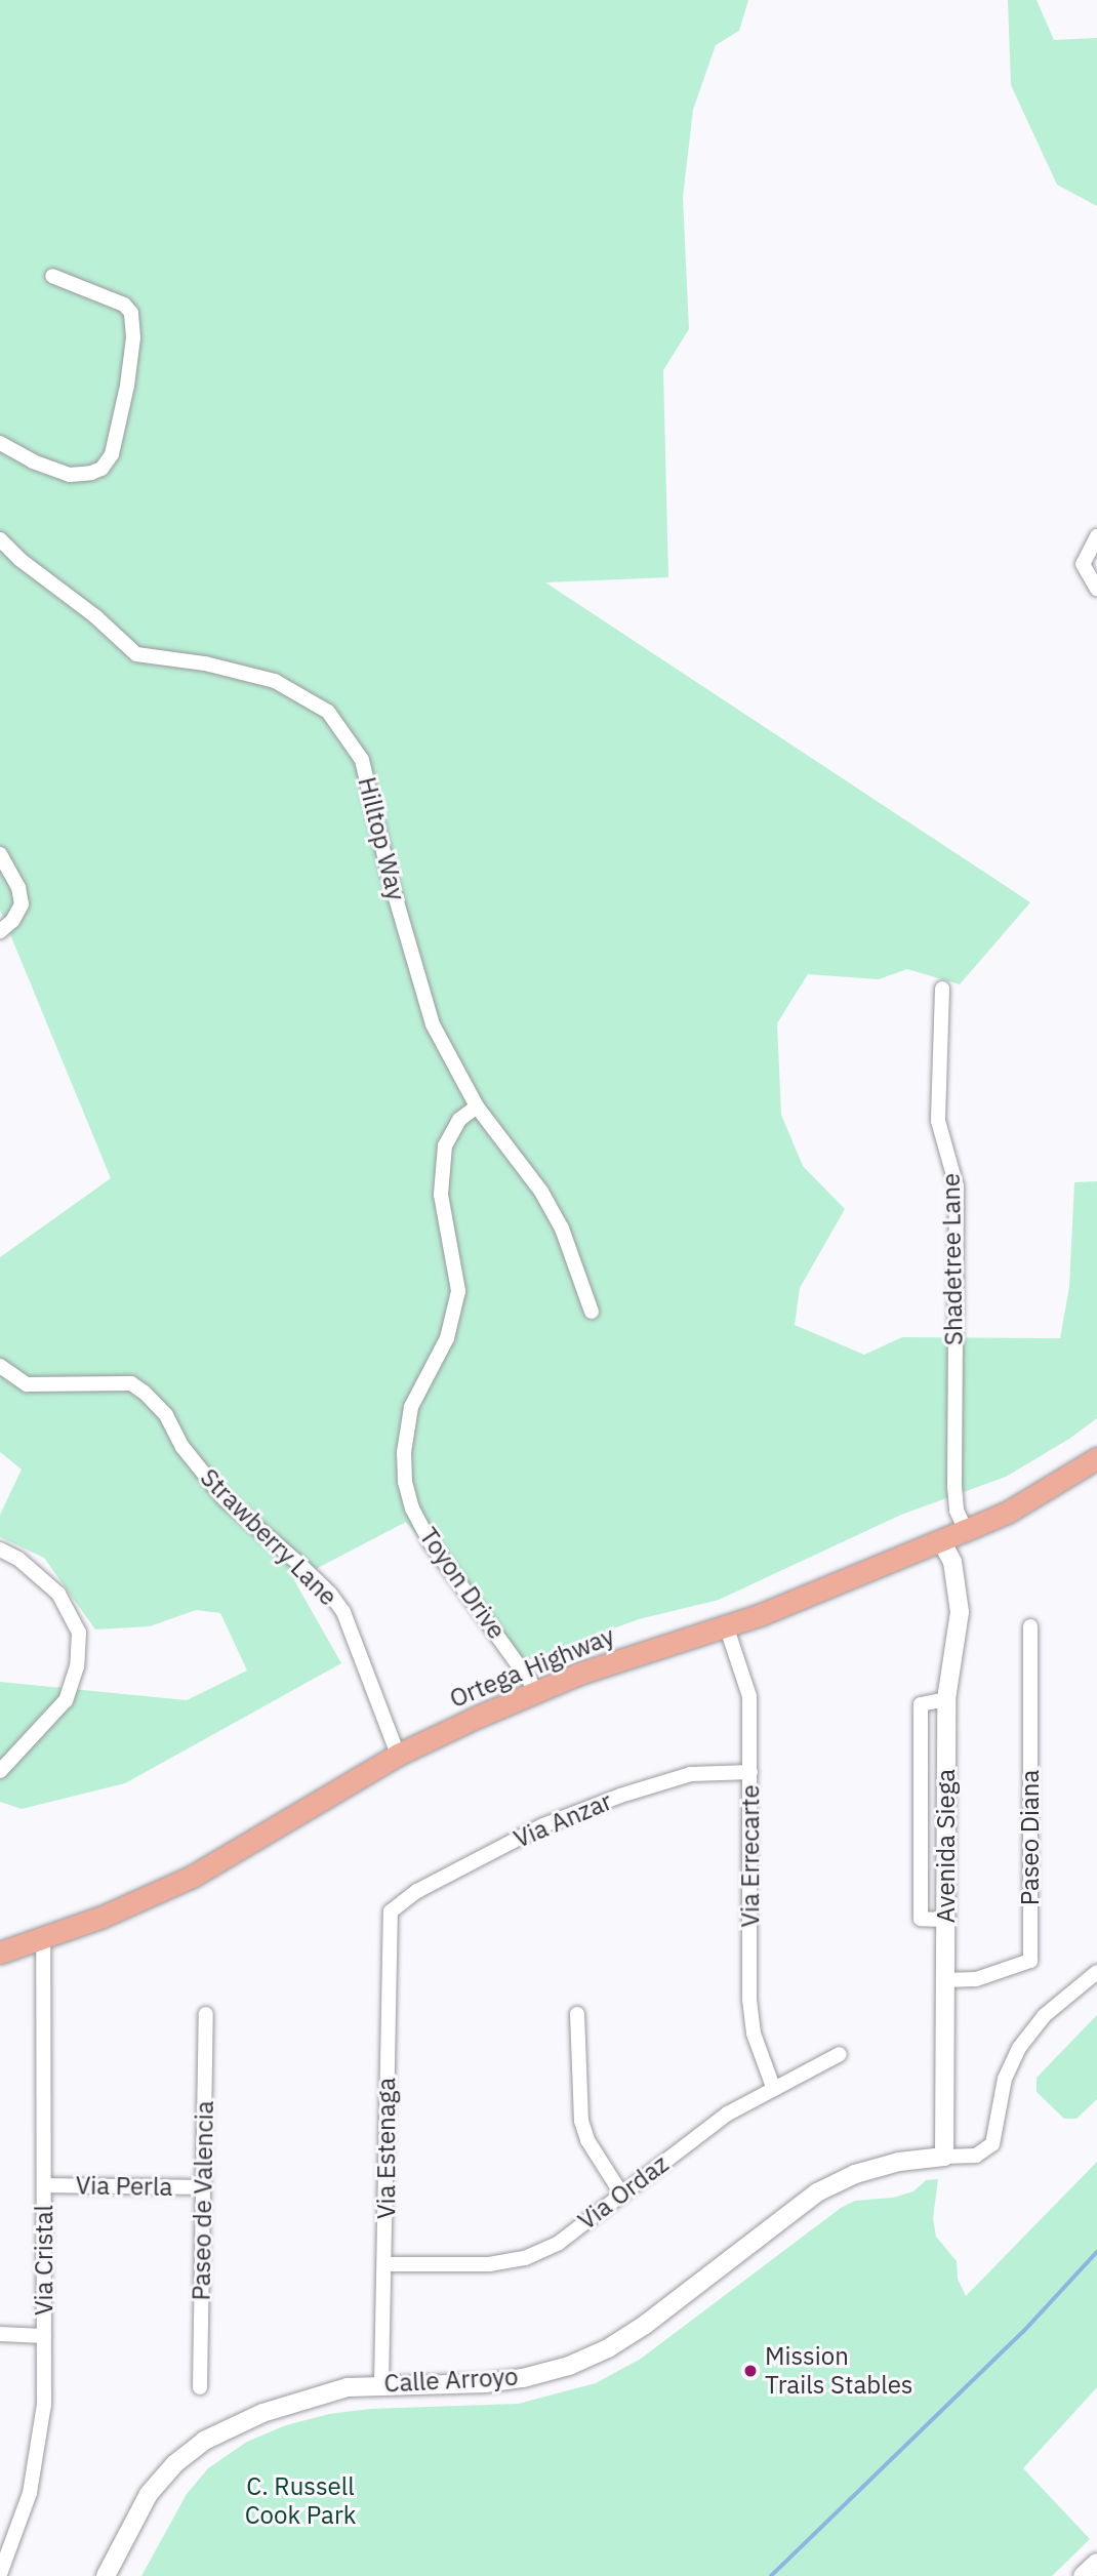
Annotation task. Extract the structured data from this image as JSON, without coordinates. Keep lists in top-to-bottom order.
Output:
{
  "streets": {
    "main road": ["Ortega Highway"],
    "street": [
      "Hilltop Way",
      "Shadetree Lane",
      "Strawberry Lane",
      "Toyon Drive",
      "Via Anzar",
      "Paseo Diana",
      "Avenida Siega",
      "Via Errecarte",
      "Via Estenaga",
      "Via Perla",
      "Via Ordaz",
      "Paseo de Valencia",
      "Via Cristal",
      "Calle Arroyo"
    ]
  },
  "crossings": [
    ["Hilltop Way", "Toyon Drive"],
    ["Shadetree Lane", "Ortega Highway"],
    ["Strawberry Lane", "Ortega Highway"],
    ["Toyon Drive", "Ortega Highway"],
    ["Ortega Highway", "Avenida Siega"],
    ["Ortega Highway", "Via Errecarte"],
    ["Ortega Highway", "Via Cristal"],
    ["Via Anzar", "Via Errecarte"],
    ["Via Anzar", "Via Estenaga"],
    ["Paseo Diana", "Avenida Siega"],
    ["Avenida Siega", "Calle Arroyo"],
    ["Via Errecarte", "Via Ordaz"],
    ["Via Estenaga", "Via Ordaz"],
    ["Via Estenaga", "Calle Arroyo"],
    ["Via Perla", "Paseo de Valencia"],
    ["Via Perla", "Via Cristal"]
  ],
  "parks": ["C. Russell Cook Park"],
  "places": ["Mission Trails Stables"]
}
